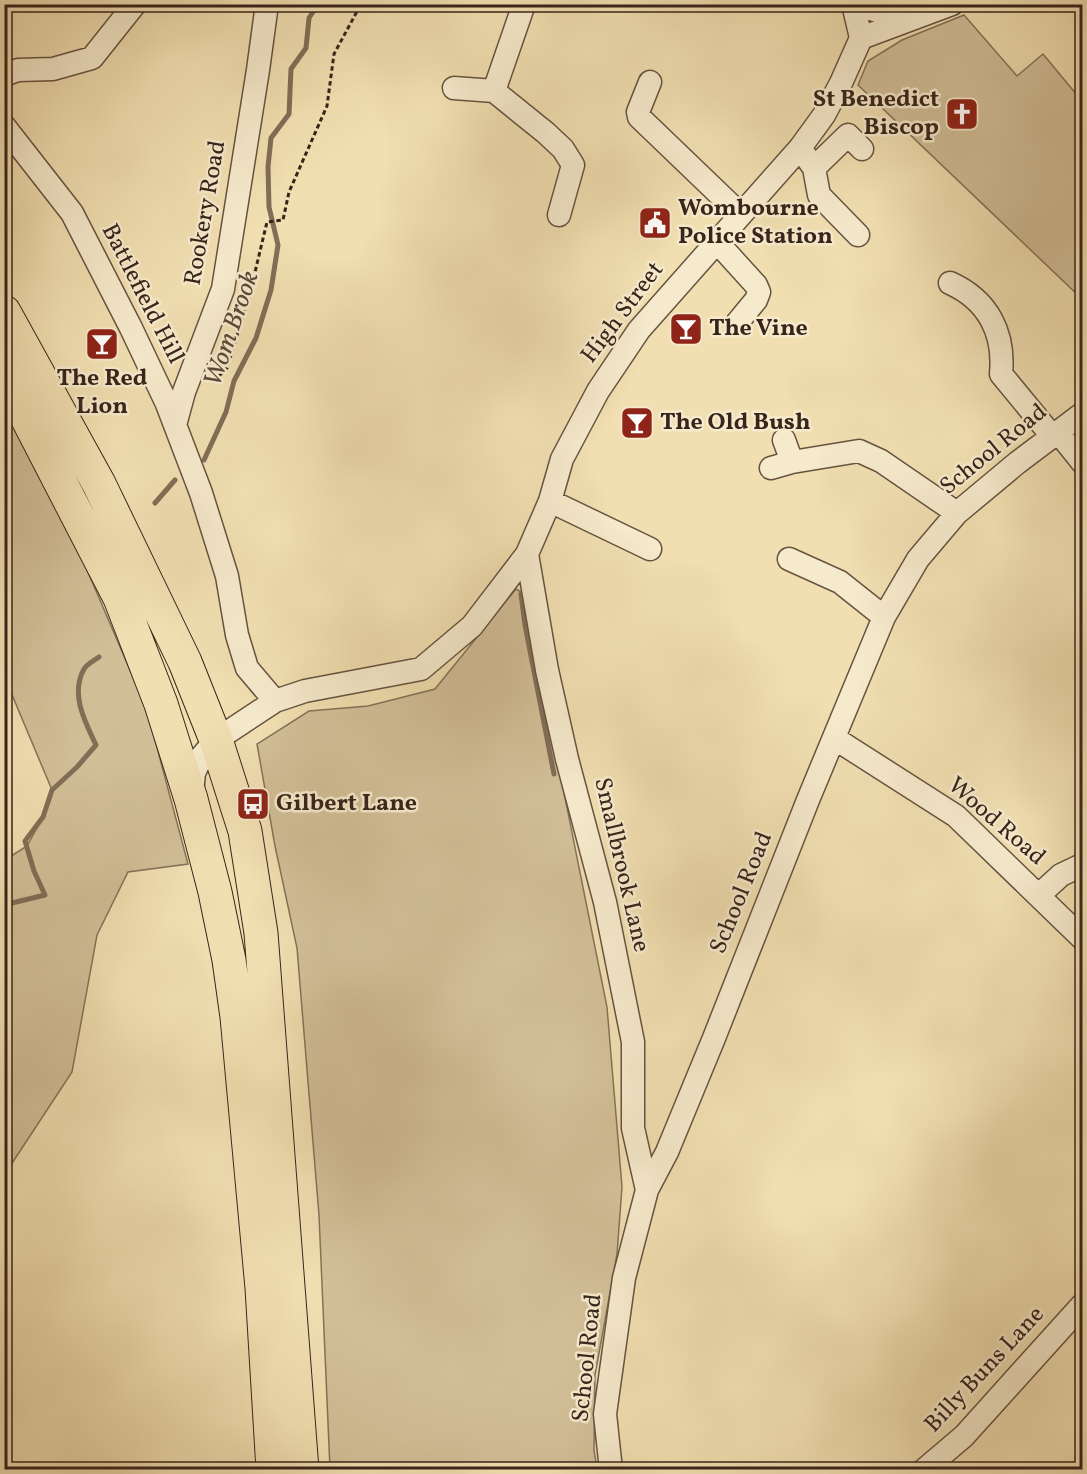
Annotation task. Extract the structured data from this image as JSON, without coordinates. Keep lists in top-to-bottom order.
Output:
{
  "streets": {
    "street": [
      "Rookery Road",
      "Battlefield Hill",
      "High Street",
      "School Road",
      "Wood Road",
      "Smallbrook Lane",
      "Billy Buns Lane"
    ]
  },
  "crossings": [
    ["Rookery Road", "Battlefield Hill"],
    ["High Street", "Smallbrook Lane"],
    ["School Road", "Wood Road"],
    ["School Road", "Smallbrook Lane"]
  ],
  "water": ["Wom Brook"],
  "places": {
    "church": ["St Benedict Biscop"],
    "public building": ["Wombourne Police Station"],
    "bar": ["The Vine", "The Red Lion", "The Old Bush"],
    "bus stop": ["Gilbert Lane"]
  }
}
